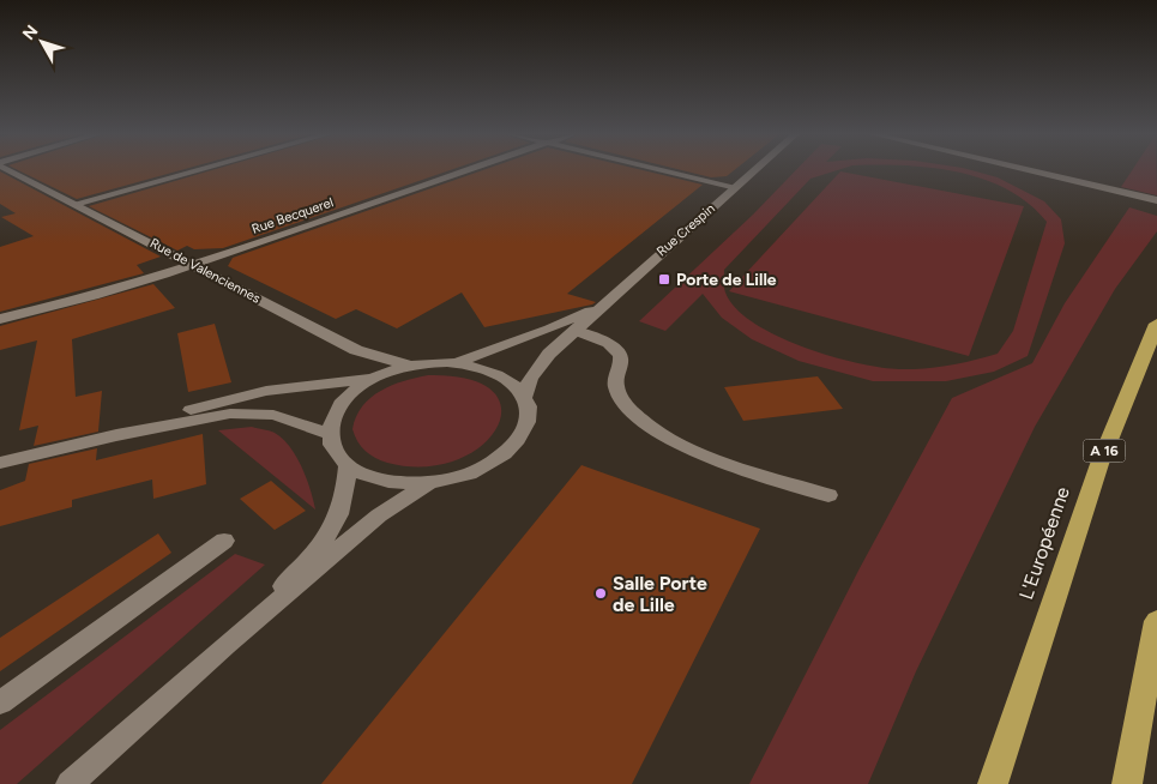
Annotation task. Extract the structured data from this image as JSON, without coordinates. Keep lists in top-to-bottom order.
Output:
{
  "streets": {
    "highway": ["A 16", "L'Européenne"],
    "main road": ["Rue Becquerel", "Rue Crespin", "Rue de Valenciennes"]
  },
  "crossings": [
    ["Rue Becquerel", "Rue de Valenciennes"],
    ["Rue Crespin", "Rue de Valenciennes"]
  ],
  "places": {
    "transit": ["Porte de Lille"],
    "other": ["Salle Porte de Lille"]
  },
  "north": "top left"
}
